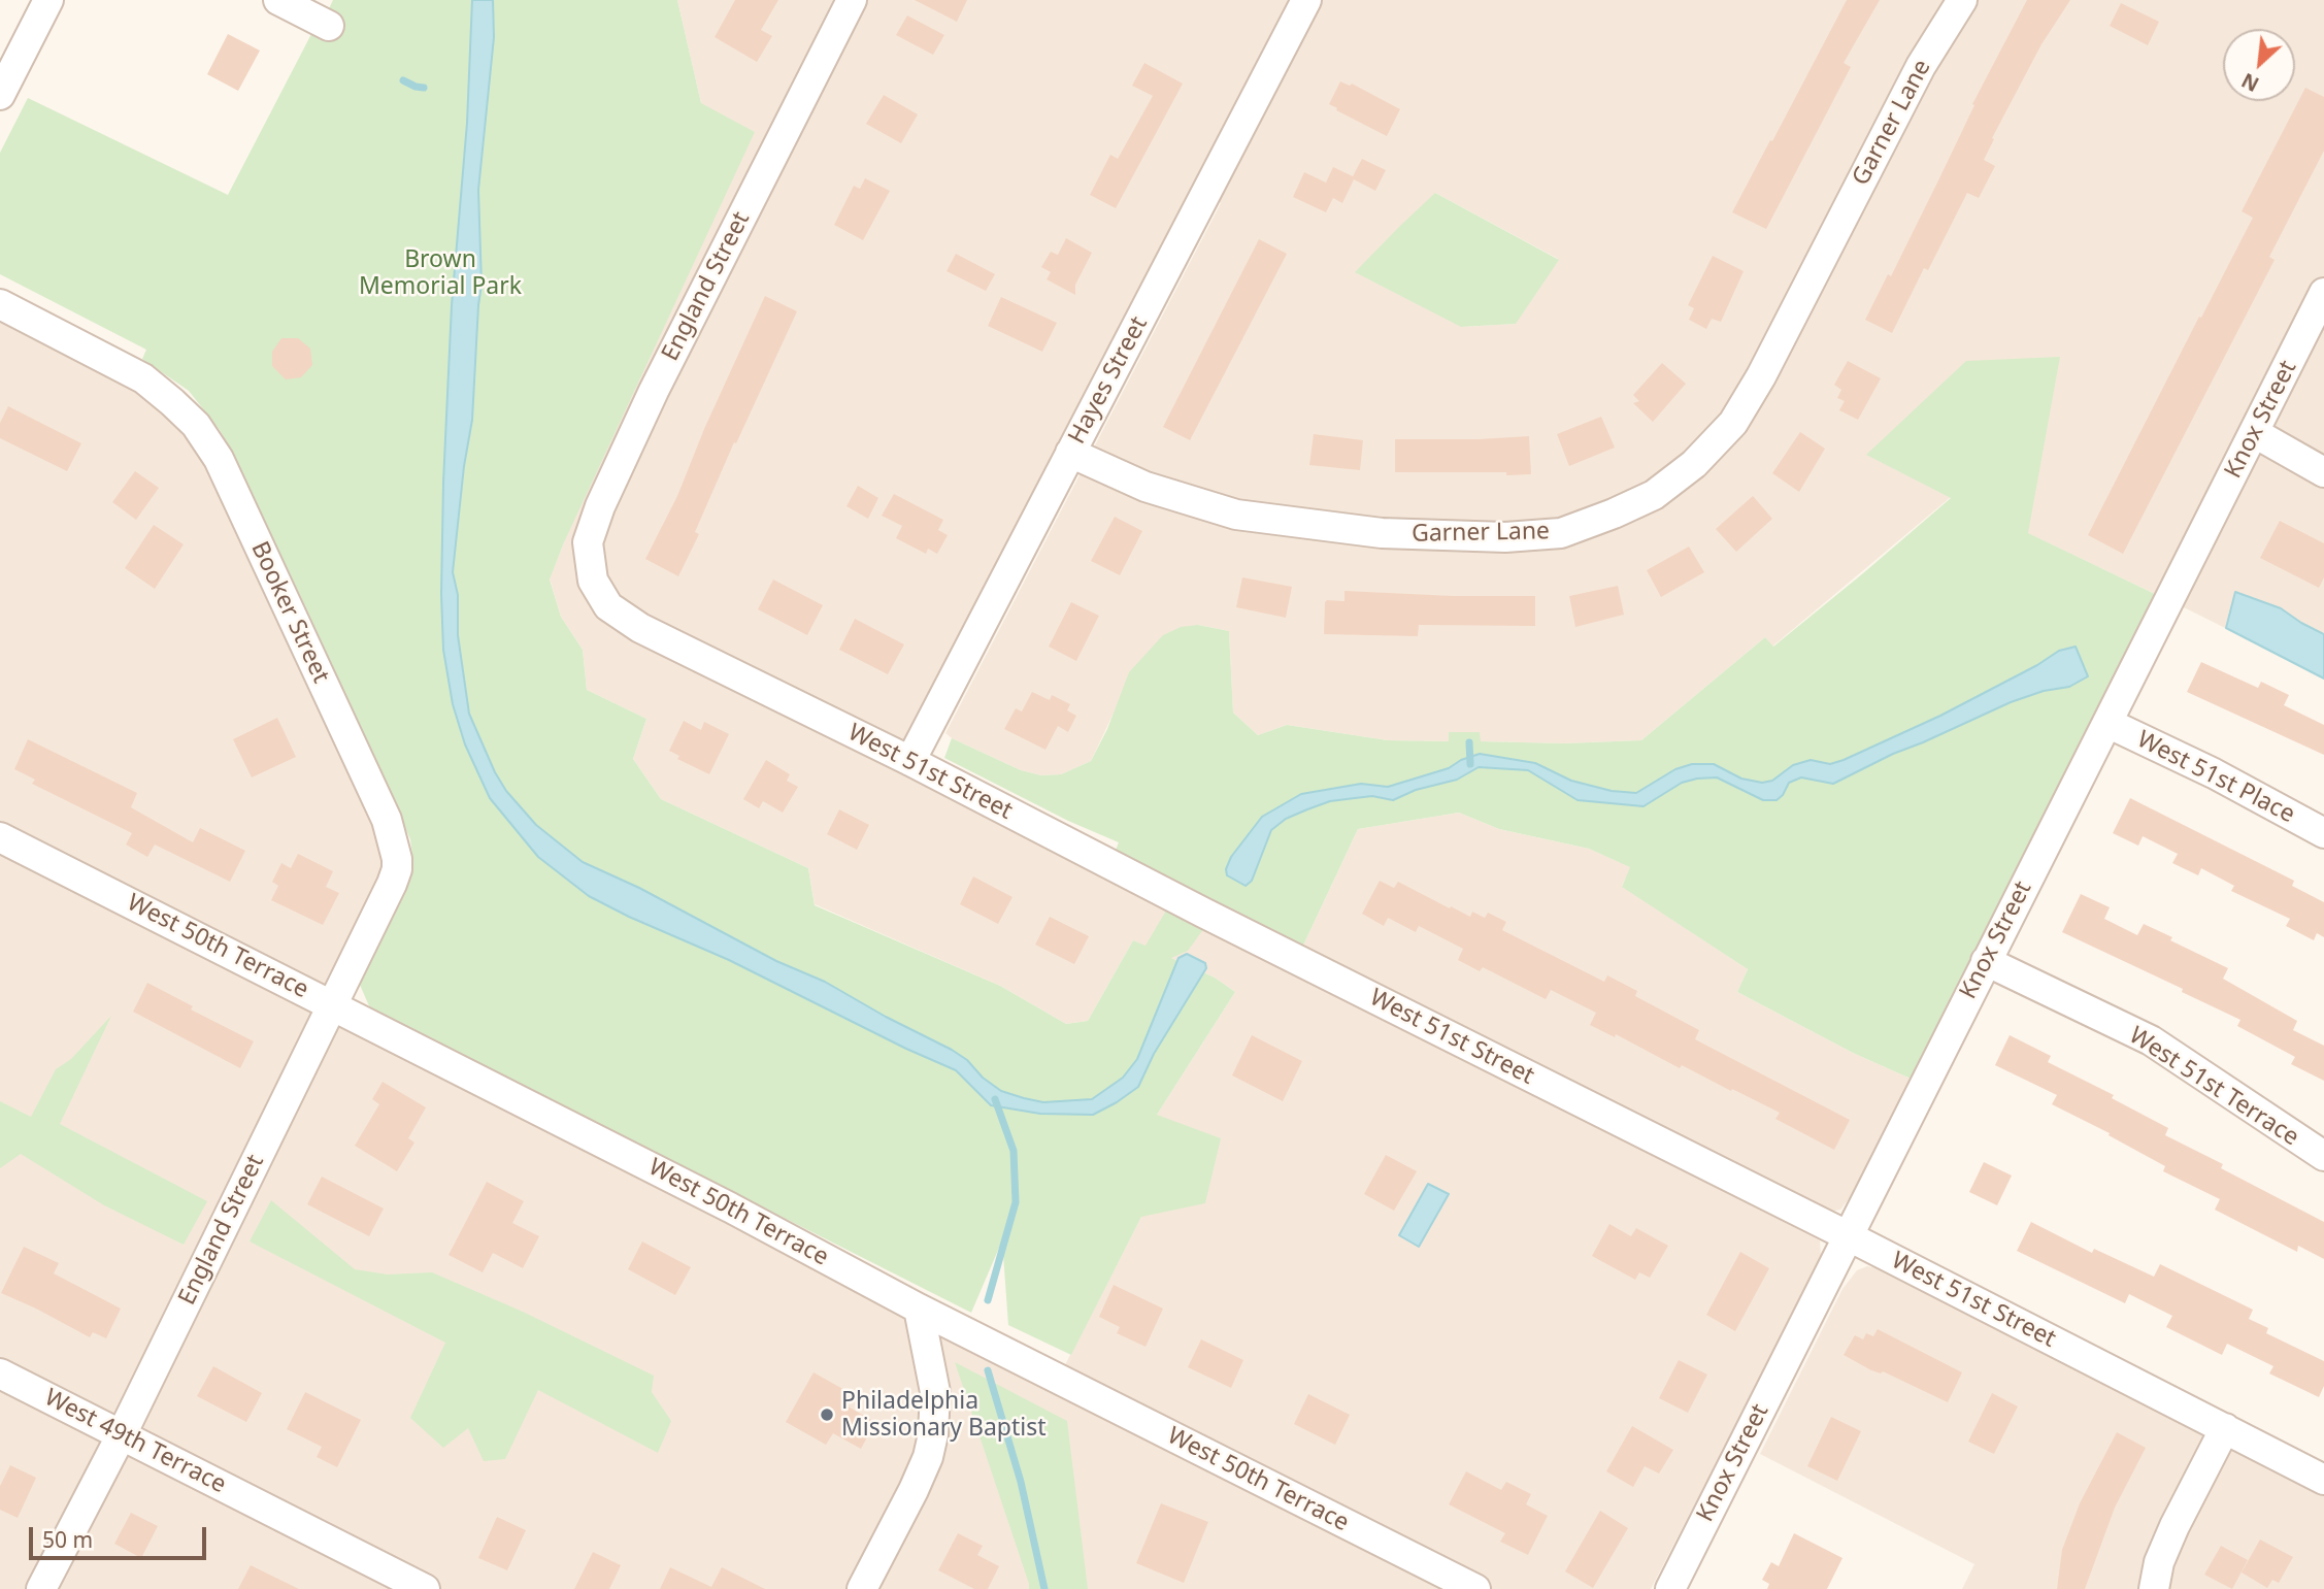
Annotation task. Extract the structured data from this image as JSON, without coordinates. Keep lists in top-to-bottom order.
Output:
{
  "streets": {
    "street": [
      "Garner Lane",
      "England Street",
      "Hayes Street",
      "Knox Street",
      "Booker Street",
      "West 51st Street",
      "West 51st Place",
      "West 50th Terrace",
      "West 51st Terrace",
      "West 49th Terrace"
    ]
  },
  "crossings": [
    ["Garner Lane", "Hayes Street"],
    ["England Street", "Booker Street"],
    ["England Street", "West 51st Street"],
    ["England Street", "West 50th Terrace"],
    ["England Street", "West 49th Terrace"],
    ["Hayes Street", "West 51st Street"],
    ["Knox Street", "West 51st Street"],
    ["Knox Street", "West 51st Place"],
    ["Knox Street", "West 51st Terrace"]
  ],
  "parks": ["Brown Memorial Park"],
  "places": ["Philadelphia Missionary Baptist"],
  "scale_bar": "50 m",
  "north": "bottom left"
}
